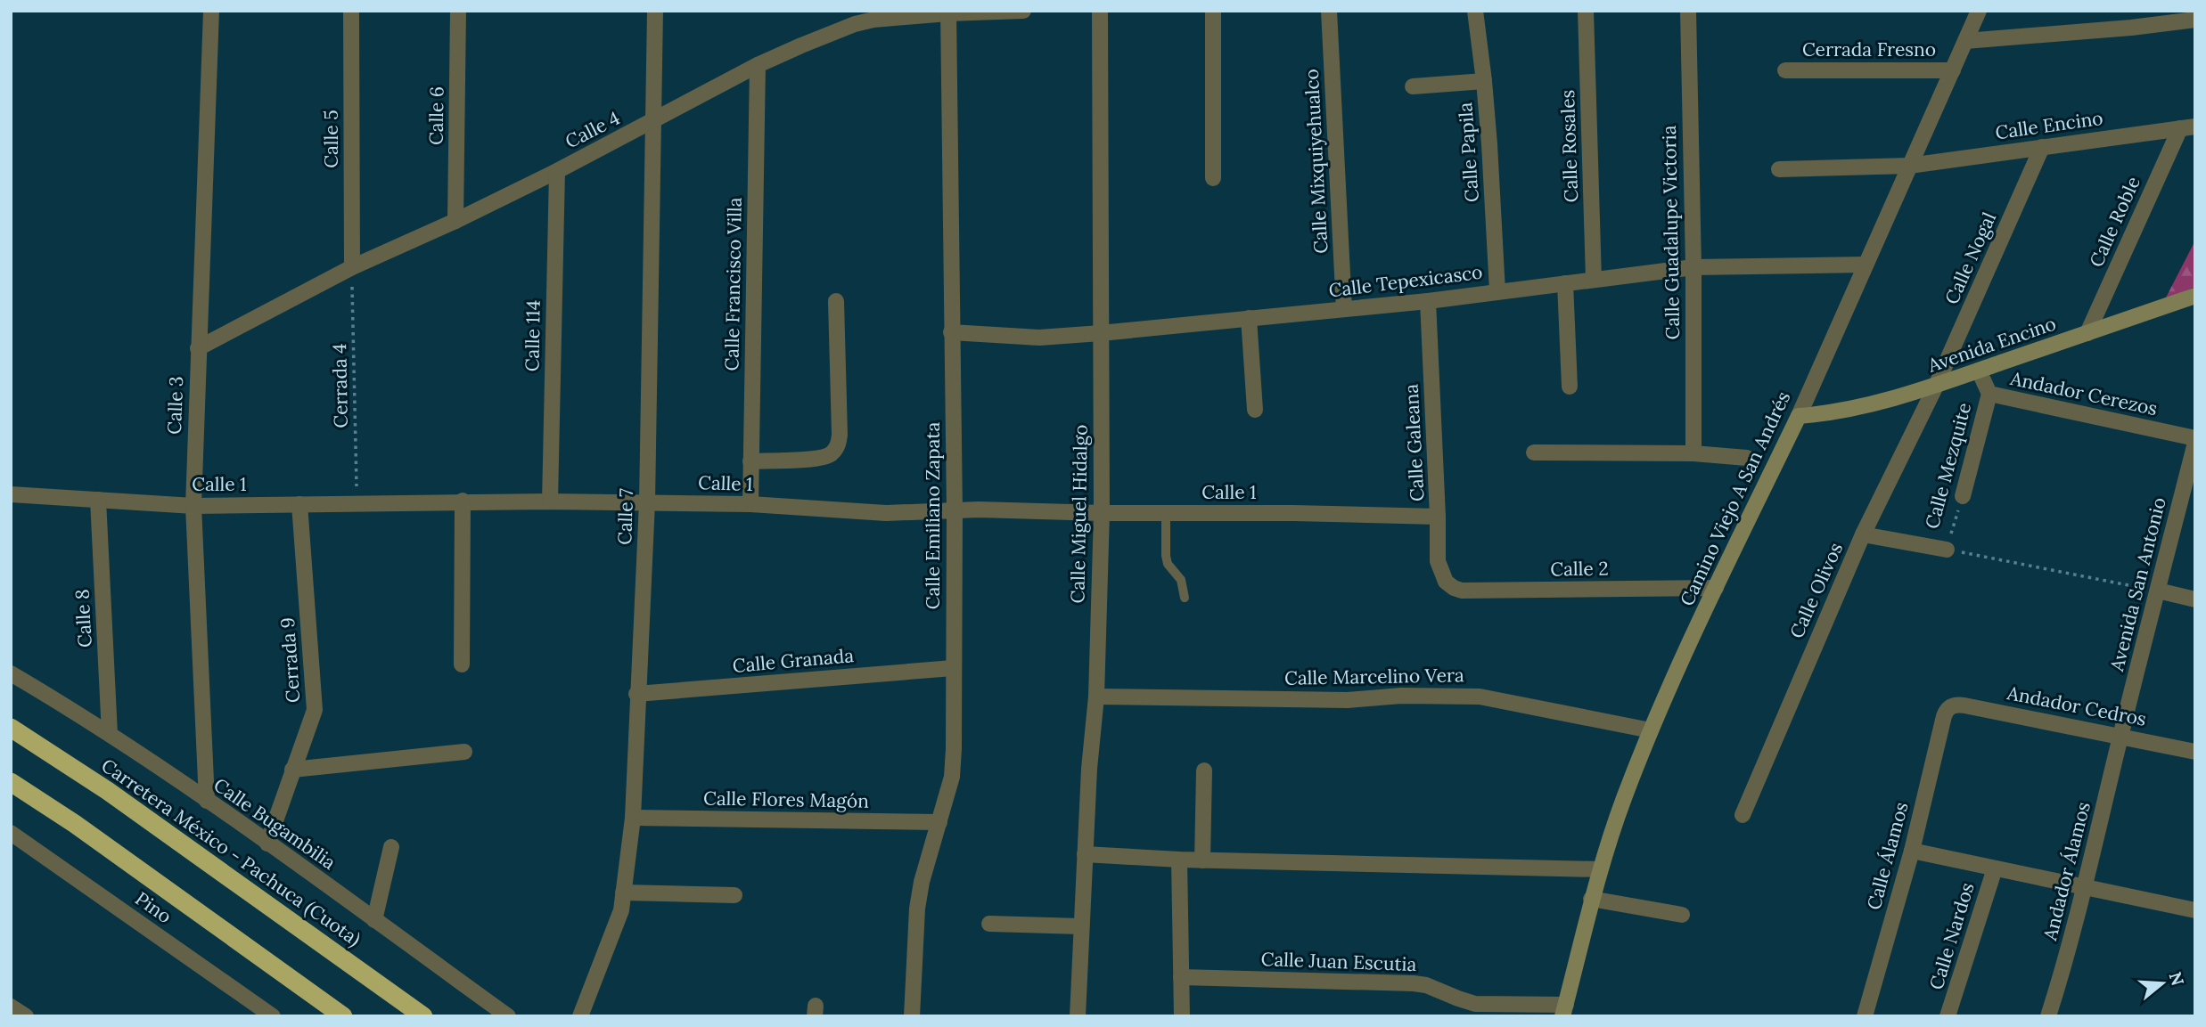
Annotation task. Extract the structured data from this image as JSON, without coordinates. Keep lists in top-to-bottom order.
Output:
{
  "streets": {
    "highway": ["Carretera México - Pachuca (Cuota)"],
    "main road": ["Avenida Encino", "Camino Viejo A San Andrés"],
    "street": [
      "Cerrada Fresno",
      "Calle 6",
      "Calle Encino",
      "Calle 4",
      "Calle 5",
      "Calle Rosales",
      "Calle Papila",
      "Calle Mixquiyehualco",
      "Calle Roble",
      "Calle Guadalupe Victoria",
      "Calle Nogal",
      "Calle Tepexicasco",
      "Calle Francisco Villa",
      "Calle 114",
      "Andador Cerezos",
      "Calle 3",
      "Calle Galeana",
      "Calle Mezquite",
      "Calle 1",
      "Calle Miguel Hidalgo",
      "Calle Emiliano Zapata",
      "Calle 7",
      "Calle 2",
      "Avenida San Antonio",
      "Calle Olivos",
      "Calle 8",
      "Cerrada 9",
      "Calle Granada",
      "Calle Marcelino Vera",
      "Andador Cedros",
      "Calle Flores Magón",
      "Calle Bugambilia",
      "Calle Álamos",
      "Andador Álamos",
      "Pino",
      "Calle Nardos",
      "Calle Juan Escutia"
    ],
    "path": ["Cerrada 4"]
  },
  "crossings": [
    ["Cerrada Fresno", "Camino Viejo A San Andrés"],
    ["Calle 6", "Calle 4"],
    ["Calle Encino", "Calle Roble"],
    ["Calle Encino", "Calle Nogal"],
    ["Calle Encino", "Camino Viejo A San Andrés"],
    ["Calle 4", "Calle 5"],
    ["Calle 4", "Calle Francisco Villa"],
    ["Calle 4", "Calle 114"],
    ["Calle 4", "Cerrada 4"],
    ["Calle 4", "Calle 3"],
    ["Calle 4", "Calle Emiliano Zapata"],
    ["Calle 4", "Calle 7"],
    ["Calle 5", "Cerrada 4"],
    ["Calle Rosales", "Calle Tepexicasco"],
    ["Calle Papila", "Calle Tepexicasco"],
    ["Calle Mixquiyehualco", "Calle Tepexicasco"],
    ["Calle Roble", "Avenida Encino"],
    ["Calle Guadalupe Victoria", "Calle Tepexicasco"],
    ["Calle Nogal", "Avenida Encino"],
    ["Calle Nogal", "Calle Olivos"],
    ["Calle Tepexicasco", "Calle Galeana"],
    ["Calle Tepexicasco", "Camino Viejo A San Andrés"],
    ["Calle Tepexicasco", "Calle Miguel Hidalgo"],
    ["Calle Tepexicasco", "Calle Emiliano Zapata"],
    ["Calle Francisco Villa", "Calle 1"],
    ["Calle 114", "Calle 1"],
    ["Avenida Encino", "Andador Cerezos"],
    ["Avenida Encino", "Camino Viejo A San Andrés"],
    ["Avenida Encino", "Calle Olivos"],
    ["Cerrada 4", "Calle 1"],
    ["Andador Cerezos", "Calle Mezquite"],
    ["Andador Cerezos", "Avenida San Antonio"],
    ["Calle 3", "Calle 1"],
    ["Calle 3", "Calle Bugambilia"],
    ["Calle Galeana", "Calle 1"],
    ["Calle Galeana", "Calle 2"],
    ["Calle 1", "Calle Miguel Hidalgo"],
    ["Calle 1", "Calle Emiliano Zapata"],
    ["Calle 1", "Calle 7"],
    ["Calle 1", "Calle 8"],
    ["Calle 1", "Cerrada 9"],
    ["Camino Viejo A San Andrés", "Calle 2"],
    ["Camino Viejo A San Andrés", "Calle Marcelino Vera"],
    ["Camino Viejo A San Andrés", "Calle Juan Escutia"],
    ["Calle Miguel Hidalgo", "Calle Marcelino Vera"],
    ["Calle Emiliano Zapata", "Calle Granada"],
    ["Calle Emiliano Zapata", "Calle Flores Magón"],
    ["Calle 7", "Calle Granada"],
    ["Calle 7", "Calle Flores Magón"],
    ["Avenida San Antonio", "Andador Cedros"],
    ["Avenida San Antonio", "Andador Álamos"],
    ["Calle 8", "Calle Bugambilia"],
    ["Cerrada 9", "Calle Bugambilia"],
    ["Andador Cedros", "Calle Álamos"],
    ["Andador Cedros", "Andador Álamos"]
  ],
  "north": "right"
}
